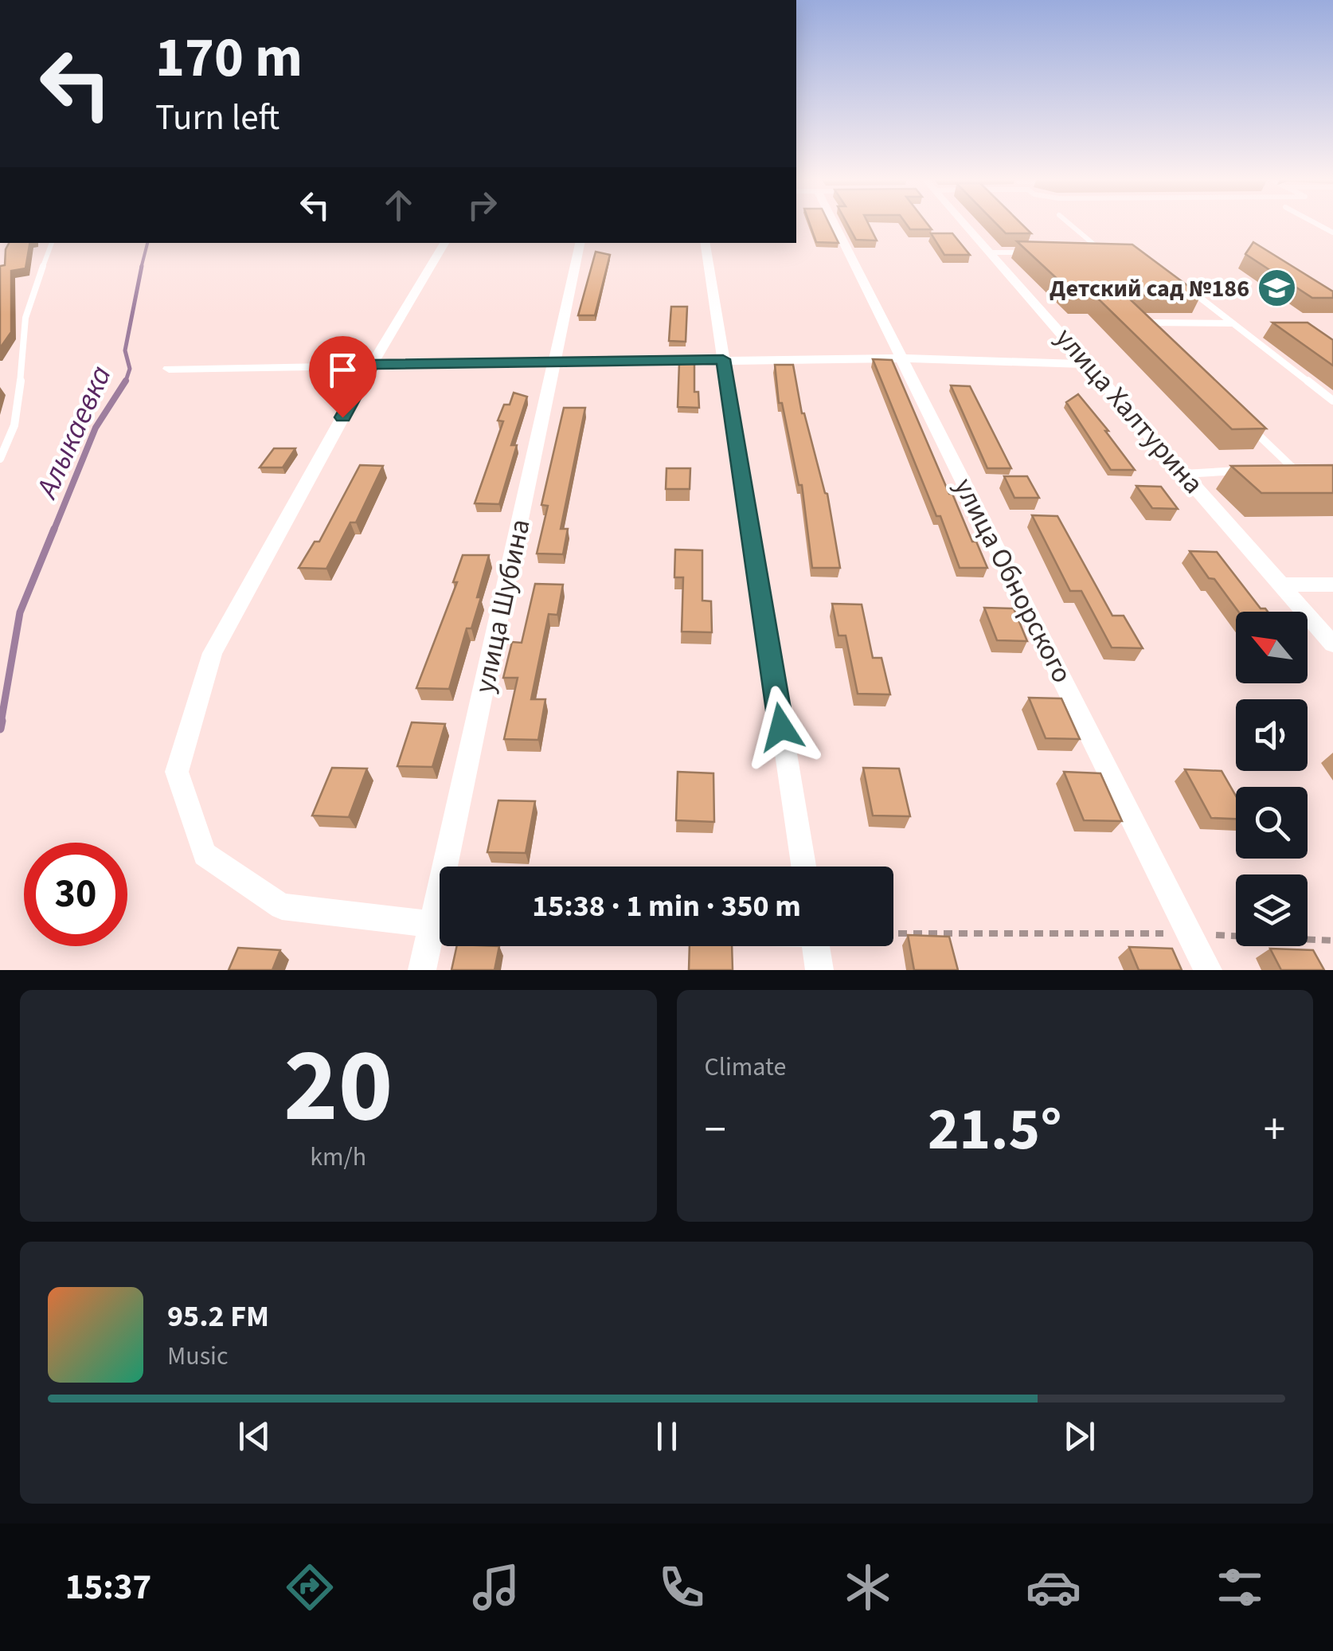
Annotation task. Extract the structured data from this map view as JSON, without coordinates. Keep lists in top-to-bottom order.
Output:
{
  "streets": {
    "street": ["улица Халтурина", "улица Обнорского", "улица Шубина"]
  },
  "water": ["Алыкаевка"],
  "places": {
    "school or university": ["Детский сад №186"]
  },
  "north": "top left",
  "page": {
    "turn": ["170 m", "Turn left"],
    "limit": "30",
    "trip": "15:38 · 1 min · 350 m",
    "tile": [
      ["20", "km/h"],
      "Climate"
    ],
    "heat": ["−", "21.5°", "+"],
    "song": ["95.2 FM", "Music"],
    "tabs": "15:37"
  }
}
